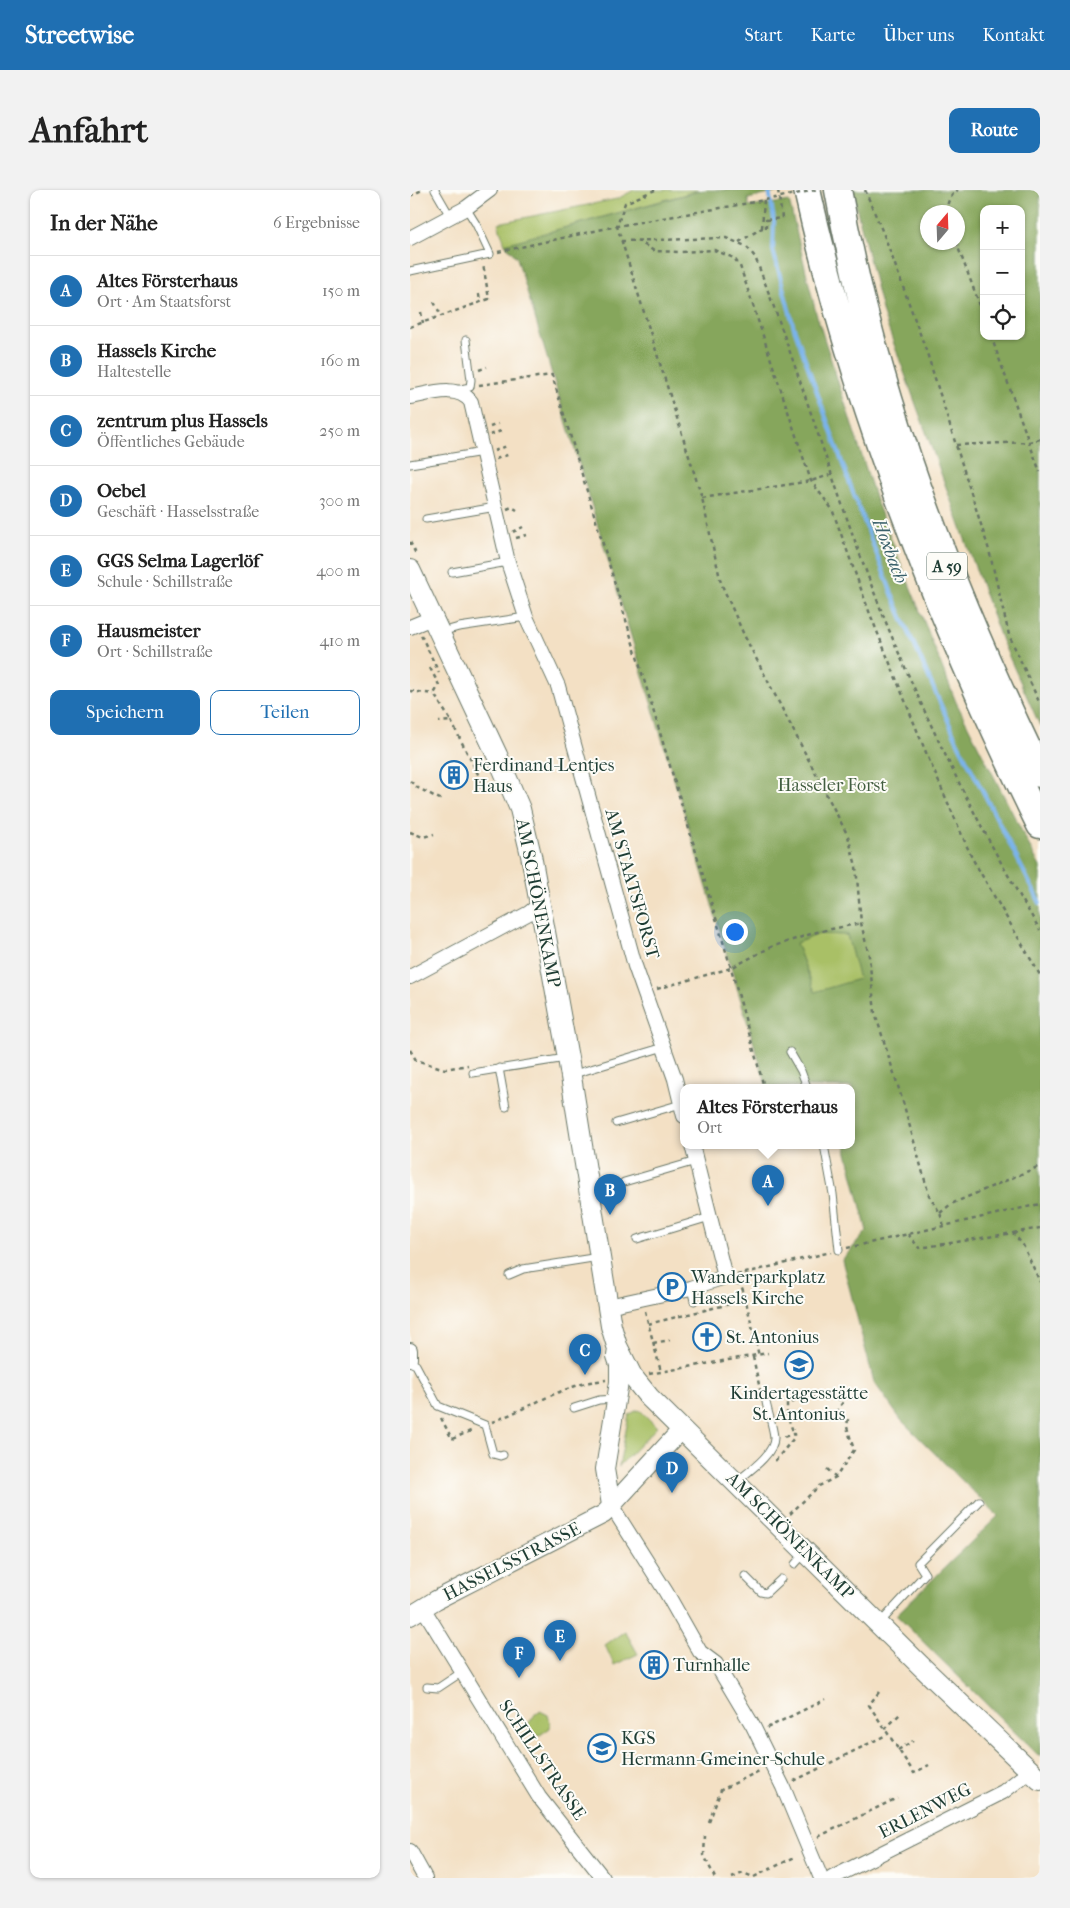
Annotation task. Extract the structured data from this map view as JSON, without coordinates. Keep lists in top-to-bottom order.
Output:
{
  "streets": {
    "highway": ["A 59"],
    "main road": ["AM SCHÖNENKAMP"],
    "street": [
      "AM STAATSFORST",
      "HASSELSSTRASSE",
      "SCHILLSTRASSE",
      "ERLENWEG"
    ]
  },
  "crossings": [
    ["AM SCHÖNENKAMP", "HASSELSSTRASSE"],
    ["AM SCHÖNENKAMP", "ERLENWEG"],
    ["HASSELSSTRASSE", "SCHILLSTRASSE"]
  ],
  "water": ["Hoxbach"],
  "parks": ["Hasseler Forst"],
  "places": {
    "building": ["Ferdinand-Lentjes Haus", "Turnhalle"],
    "parking": ["Wanderparkplatz Hassels Kirche"],
    "church": ["St. Antonius"],
    "school or university": ["Kindertagesstätte St. Antonius", "KGS Hermann-Gmeiner-Schule"]
  },
  "north": "top",
  "page": {
    "header": "Streetwise",
    "nav": [
      "Start",
      "Karte",
      "Über uns",
      "Kontakt"
    ],
    "buttons": [
      "Route",
      ["Speichern", "Teilen"]
    ],
    "title": "Anfahrt",
    "heading": ["In der Nähe", "6 Ergebnisse"],
    "map_buttons": ["+", "−"],
    "list": [
      {
        "mark": "A",
        "name": "Altes Försterhaus",
        "note": "Ort · Am Staatsforst",
        "value": "150 m"
      },
      {
        "mark": "B",
        "name": "Hassels Kirche",
        "note": "Haltestelle",
        "value": "160 m"
      },
      {
        "mark": "C",
        "name": "zentrum plus Hassels",
        "note": "Öffentliches Gebäude",
        "value": "250 m"
      },
      {
        "mark": "D",
        "name": "Oebel",
        "note": "Geschäft · Hasselsstraße",
        "value": "300 m"
      },
      {
        "mark": "E",
        "name": "GGS Selma Lagerlöf",
        "note": "Schule · Schillstraße",
        "value": "400 m"
      },
      {
        "mark": "F",
        "name": "Hausmeister",
        "note": "Ort · Schillstraße",
        "value": "410 m"
      }
    ],
    "popup": ["Altes Försterhaus", "Ort"],
    "pins": [
      "A",
      "B",
      "C",
      "D",
      "E",
      "F"
    ]
  }
}
